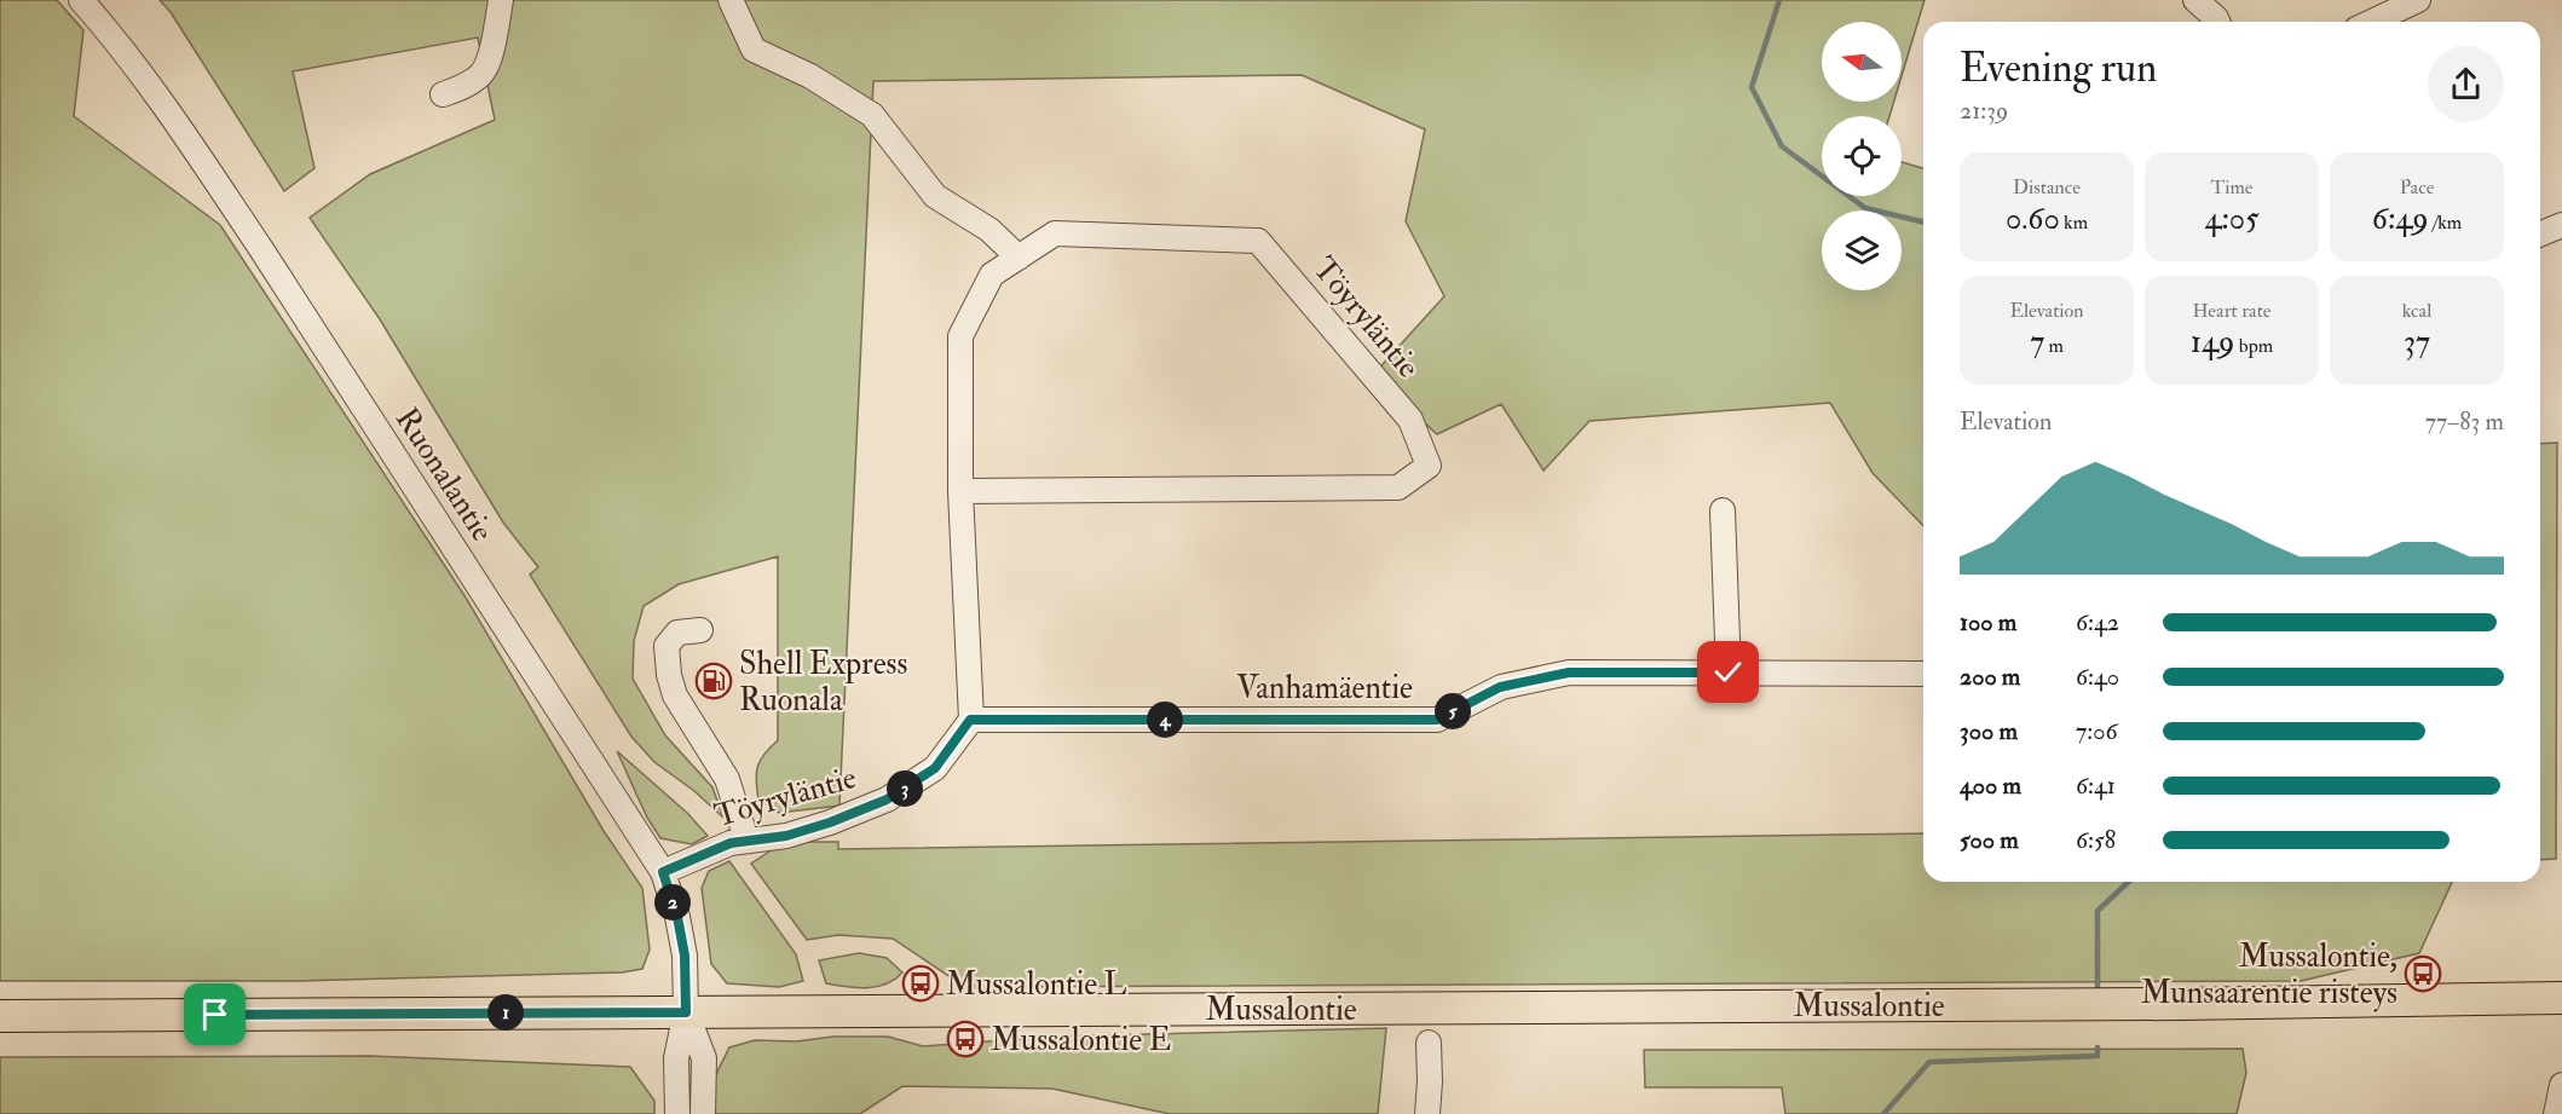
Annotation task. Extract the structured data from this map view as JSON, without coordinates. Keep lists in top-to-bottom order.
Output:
{
  "streets": {
    "main road": ["Mussalontie"],
    "street": ["Töyryläntie", "Ruonalantie", "Vanhamäentie"]
  },
  "crossings": [
    ["Töyryläntie", "Ruonalantie"],
    ["Töyryläntie", "Vanhamäentie"],
    ["Ruonalantie", "Mussalontie"]
  ],
  "places": {
    "fuel station": ["Shell Express Ruonala"],
    "bus stop": ["Mussalontie, Munsaarentie risteys", "Mussalontie L", "Mussalontie E"]
  },
  "north": "left",
  "page": {
    "heading": ["Evening run", "21:39"],
    "stats": [
      ["Distance", "0.60 km"],
      ["Time", "4:05"],
      ["Pace", "6:49 /km"],
      ["Elevation", "7 m"],
      ["Heart rate", "149 bpm"],
      ["kcal", "37"]
    ],
    "chart": ["Elevation", "77–83 m"],
    "list": [
      {
        "name": "100 m",
        "note": "6:42"
      },
      {
        "name": "200 m",
        "note": "6:40"
      },
      {
        "name": "300 m",
        "note": "7:06"
      },
      {
        "name": "400 m",
        "note": "6:41"
      },
      {
        "name": "500 m",
        "note": "6:58"
      }
    ],
    "pins": [
      "5",
      "4",
      "3",
      "2",
      "1"
    ]
  }
}
